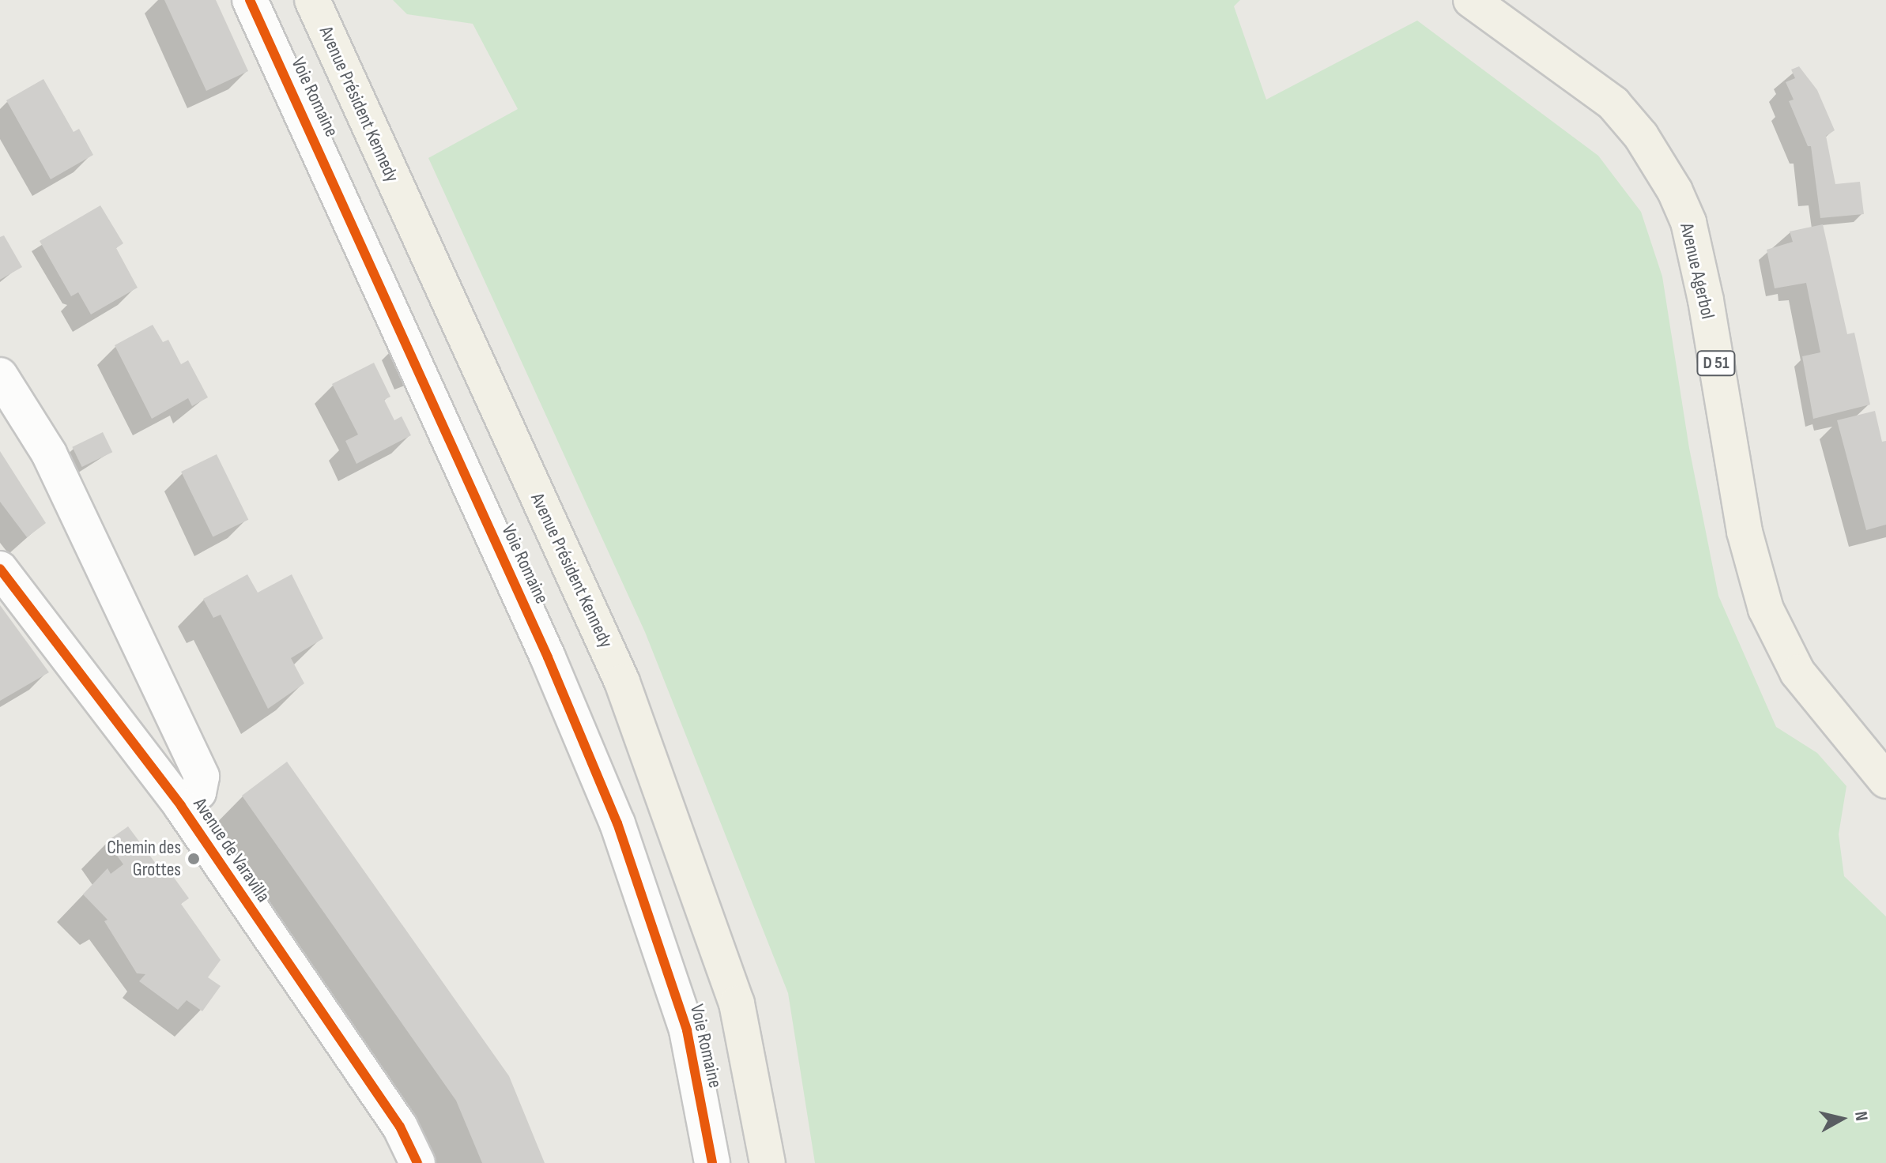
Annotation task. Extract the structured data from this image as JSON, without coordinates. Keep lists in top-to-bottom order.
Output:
{
  "streets": {
    "main road": ["Avenue Président Kennedy", "Avenue Agerbol", "D 51"],
    "street": ["Voie Romaine", "Avenue de Varavilla"]
  },
  "places": ["Chemin des Grottes"],
  "north": "right"
}
